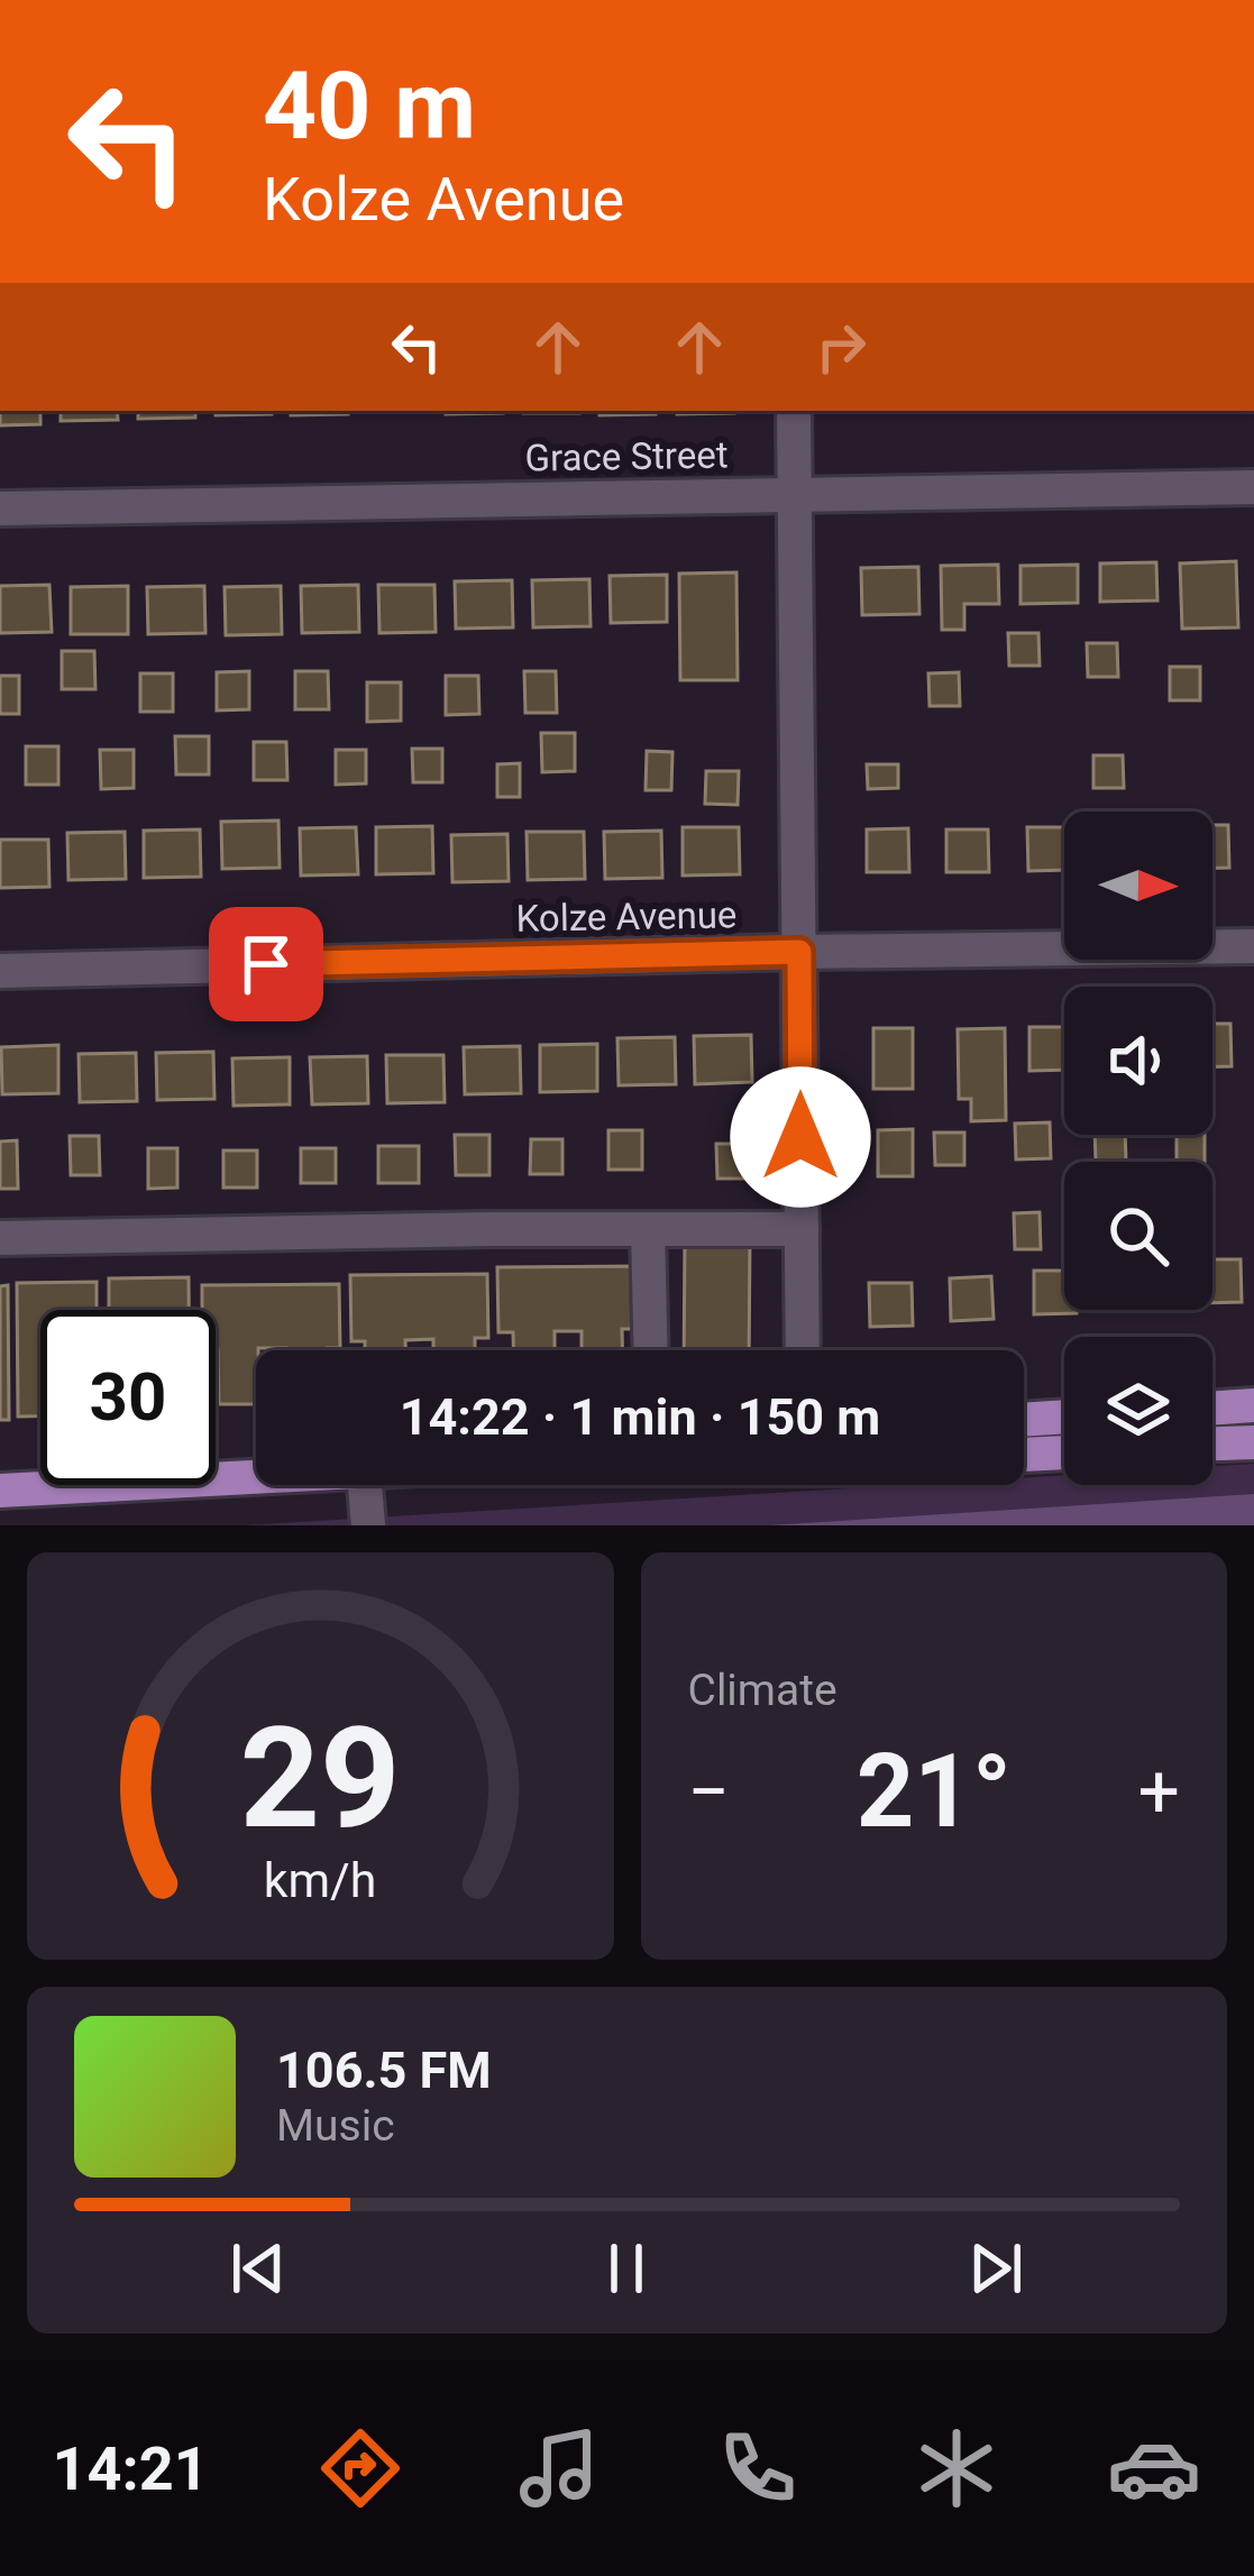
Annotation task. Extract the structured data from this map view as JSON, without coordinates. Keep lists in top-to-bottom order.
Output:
{
  "streets": {
    "street": ["Grace Street", "Kolze Avenue"]
  },
  "north": "right",
  "page": {
    "turn": ["40 m", "Kolze Avenue"],
    "limit": "30",
    "trip": "14:22 · 1 min · 150 m",
    "tile": "Climate",
    "heat": ["−", "21°", "+"],
    "song": ["106.5 FM", "Music"],
    "tabs": "14:21",
    "gauge": ["29", "km/h"]
  }
}
